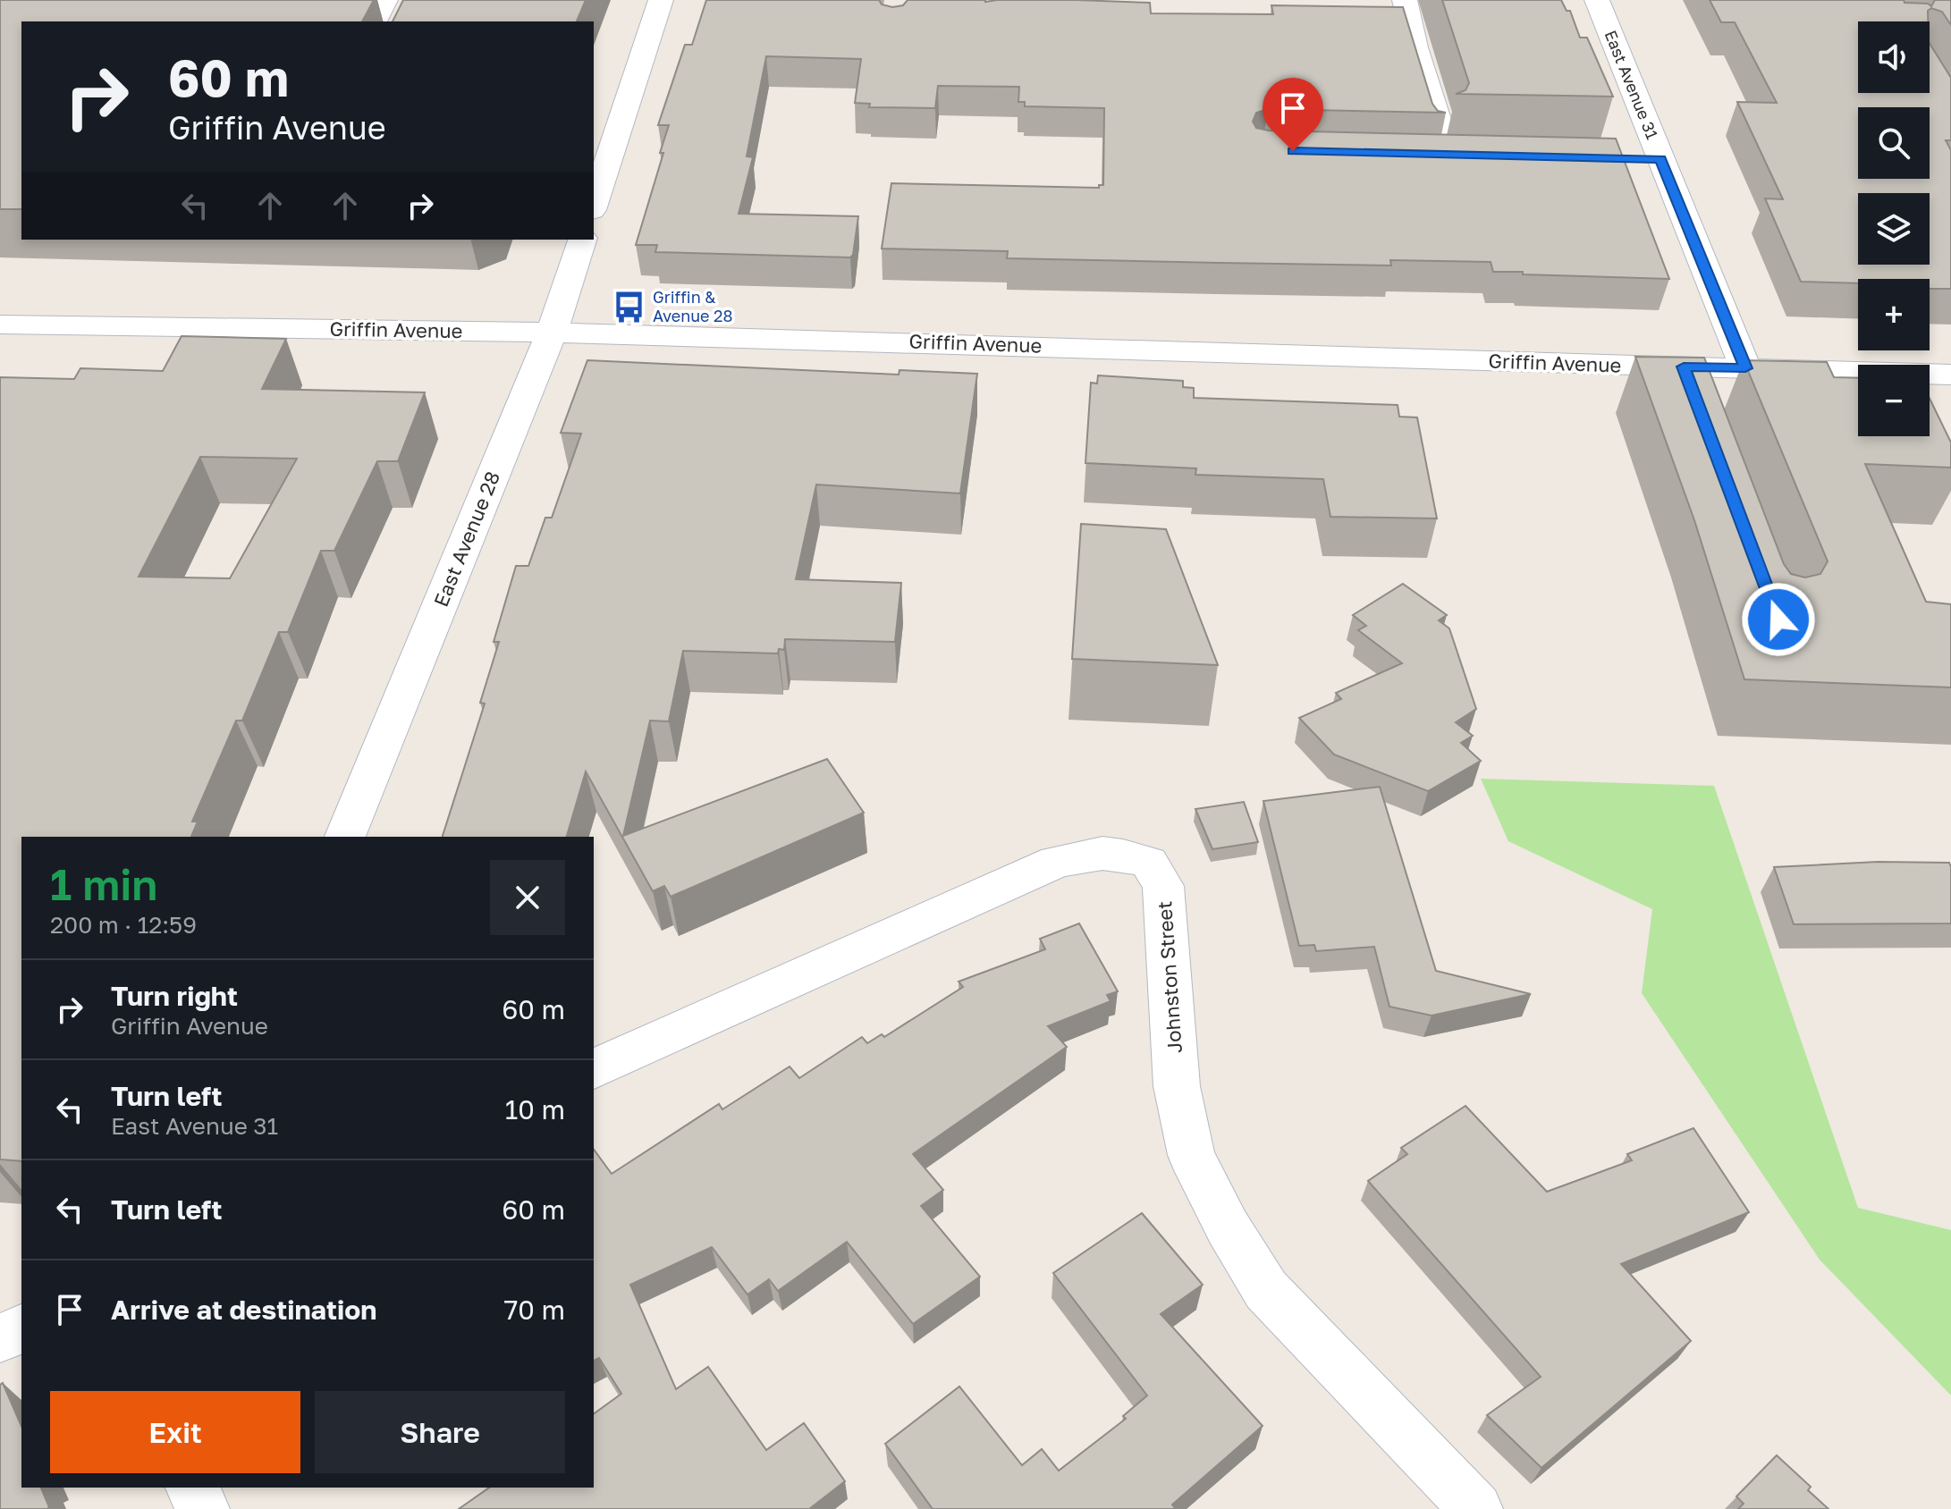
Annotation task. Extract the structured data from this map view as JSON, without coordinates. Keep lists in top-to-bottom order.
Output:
{
  "streets": {
    "street": [
      "East Avenue 31",
      "Griffin Avenue",
      "East Avenue 28",
      "Johnston Street"
    ]
  },
  "crossings": [
    ["East Avenue 31", "Griffin Avenue"],
    ["Griffin Avenue", "East Avenue 28"]
  ],
  "places": {
    "bus stop": ["Griffin & Avenue 28"]
  },
  "page": {
    "map_buttons": ["+", "−"],
    "turn": ["60 m", "Griffin Avenue"],
    "heading": ["1 min", "200 m · 12:59"],
    "list": [
      {
        "name": "Turn right",
        "note": "Griffin Avenue",
        "value": "60 m"
      },
      {
        "name": "Turn left",
        "note": "East Avenue 31",
        "value": "10 m"
      },
      {
        "name": "Turn left",
        "value": "60 m"
      },
      {
        "name": "Arrive at destination",
        "value": "70 m"
      }
    ],
    "buttons": ["Exit", "Share"]
  }
}
